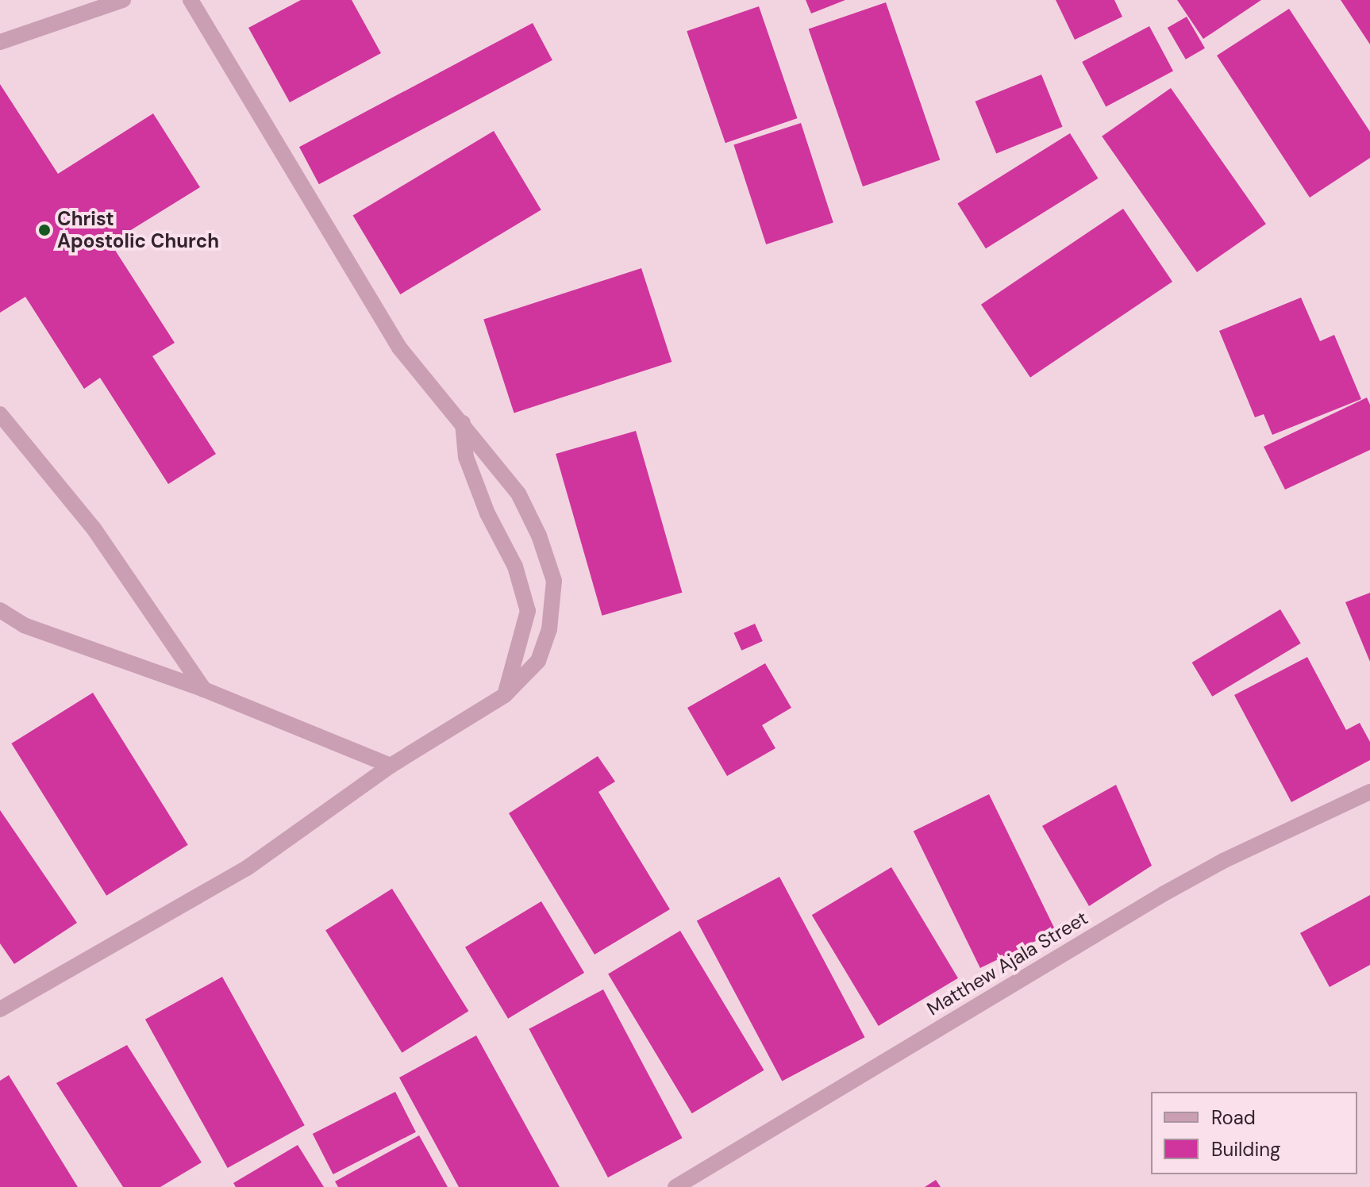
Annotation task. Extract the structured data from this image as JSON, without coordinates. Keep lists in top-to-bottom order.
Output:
{
  "streets": {
    "street": ["Matthew Ajala Street"]
  },
  "places": ["Christ Apostolic Church"],
  "legend": ["Road", "Building"]
}
